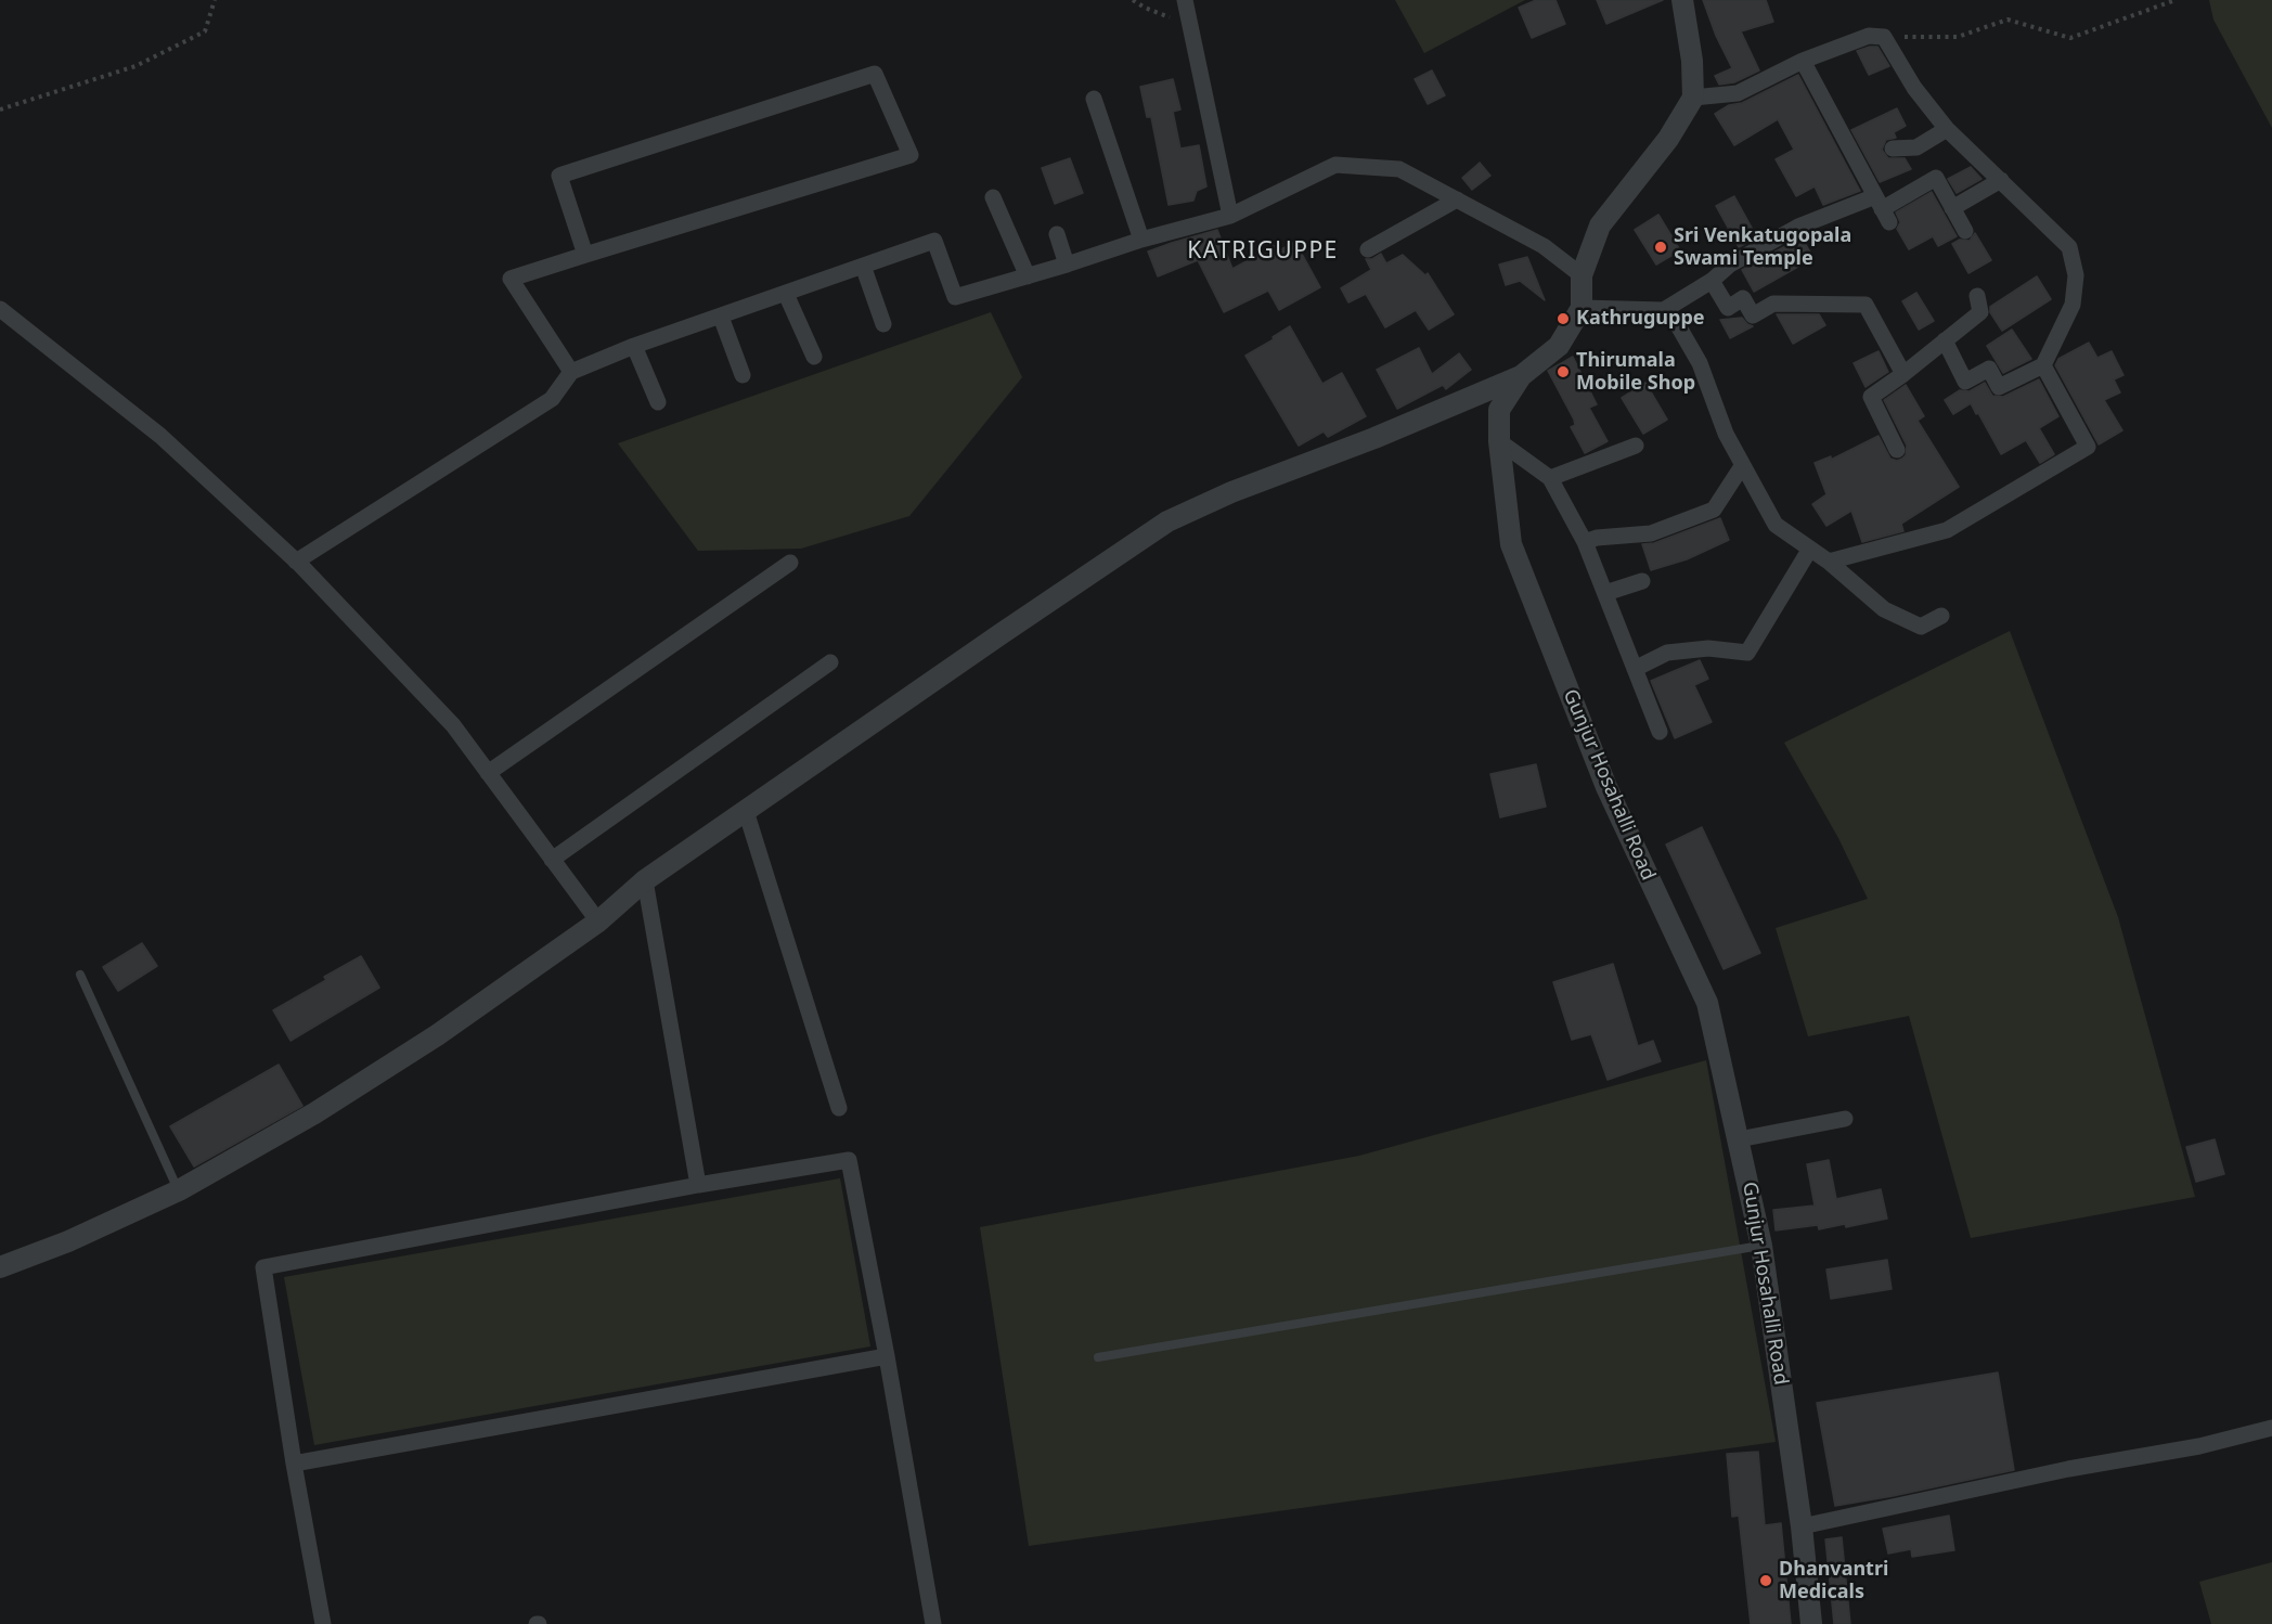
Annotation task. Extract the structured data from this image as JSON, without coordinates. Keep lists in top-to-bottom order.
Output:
{
  "streets": {
    "street": ["Gunjur Hosahalli Road"]
  },
  "districts": ["KATRIGUPPE"],
  "places": [
    "Sri Venkatugopala Swami Temple",
    "Kathruguppe",
    "Thirumala Mobile Shop",
    "Dhanvantri Medicals"
  ]
}
